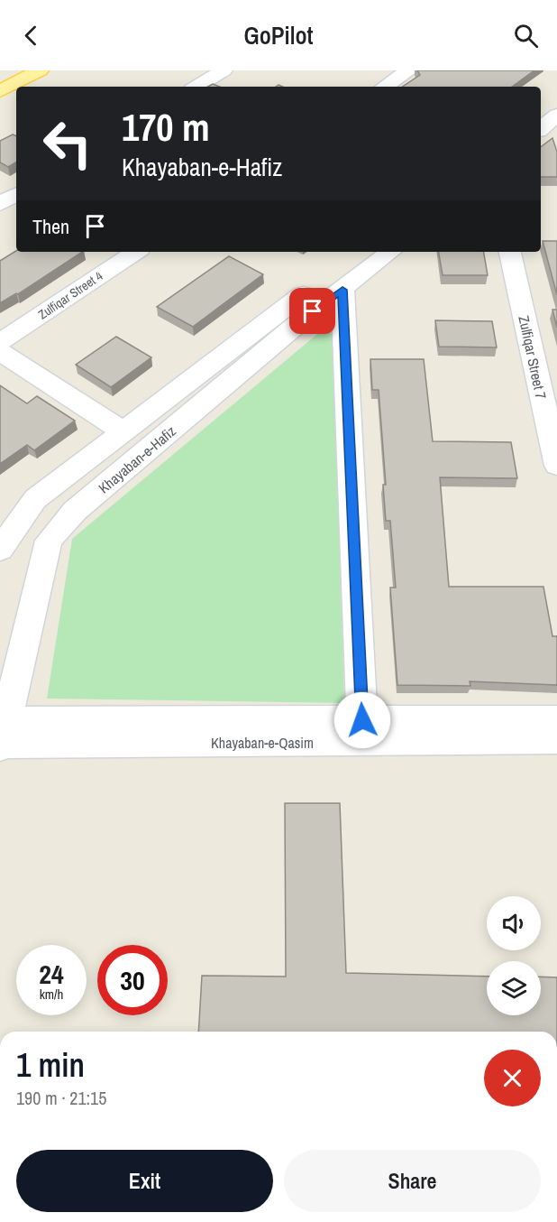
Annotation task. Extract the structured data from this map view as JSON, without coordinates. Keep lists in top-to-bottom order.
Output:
{
  "streets": {
    "street": [
      "Zulfiqar Street 4",
      "Zulfiqar Street 7",
      "Khayaban-e-Hafiz",
      "Khayaban-e-Qasim"
    ]
  },
  "crossings": [
    ["Khayaban-e-Hafiz", "Khayaban-e-Qasim"]
  ],
  "page": {
    "header": "GoPilot",
    "turn": ["170 m", "Khayaban-e-Hafiz"],
    "then": "Then",
    "speed": "24 km/h",
    "limit": "30",
    "heading": ["1 min", "190 m · 21:15"],
    "buttons": ["Exit", "Share"]
  }
}
